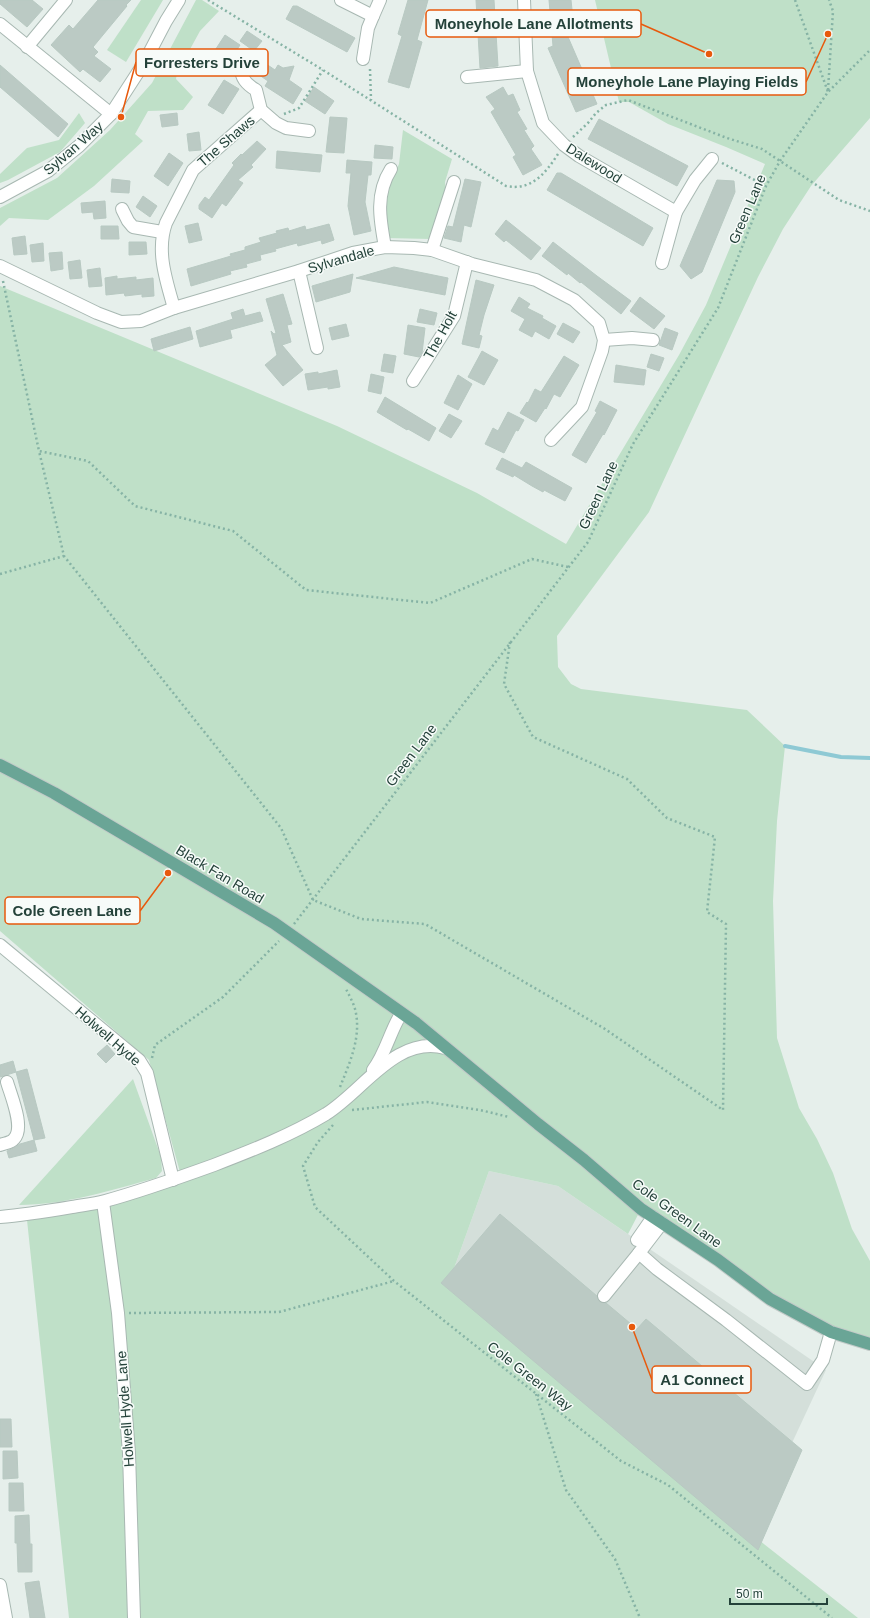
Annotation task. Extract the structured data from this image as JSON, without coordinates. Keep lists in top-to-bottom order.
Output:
{
  "streets": {
    "main road": ["Black Fan Road", "Cole Green Lane"],
    "street": [
      "The Shaws",
      "Sylvan Way",
      "Dalewood",
      "Sylvandale",
      "The Holt",
      "Holwell Hyde",
      "Holwell Hyde Lane"
    ],
    "path": ["Green Lane", "Cole Green Way"]
  },
  "crossings": [
    ["The Shaws", "Sylvandale"],
    ["Sylvandale", "The Holt"],
    ["Black Fan Road", "Cole Green Lane"]
  ],
  "places": [
    "Moneyhole Lane Playing Fields",
    "Moneyhole Lane Allotments",
    "Forresters Drive",
    "Cole Green Lane",
    "A1 Connect"
  ],
  "scale_bar": "50 m"
}
